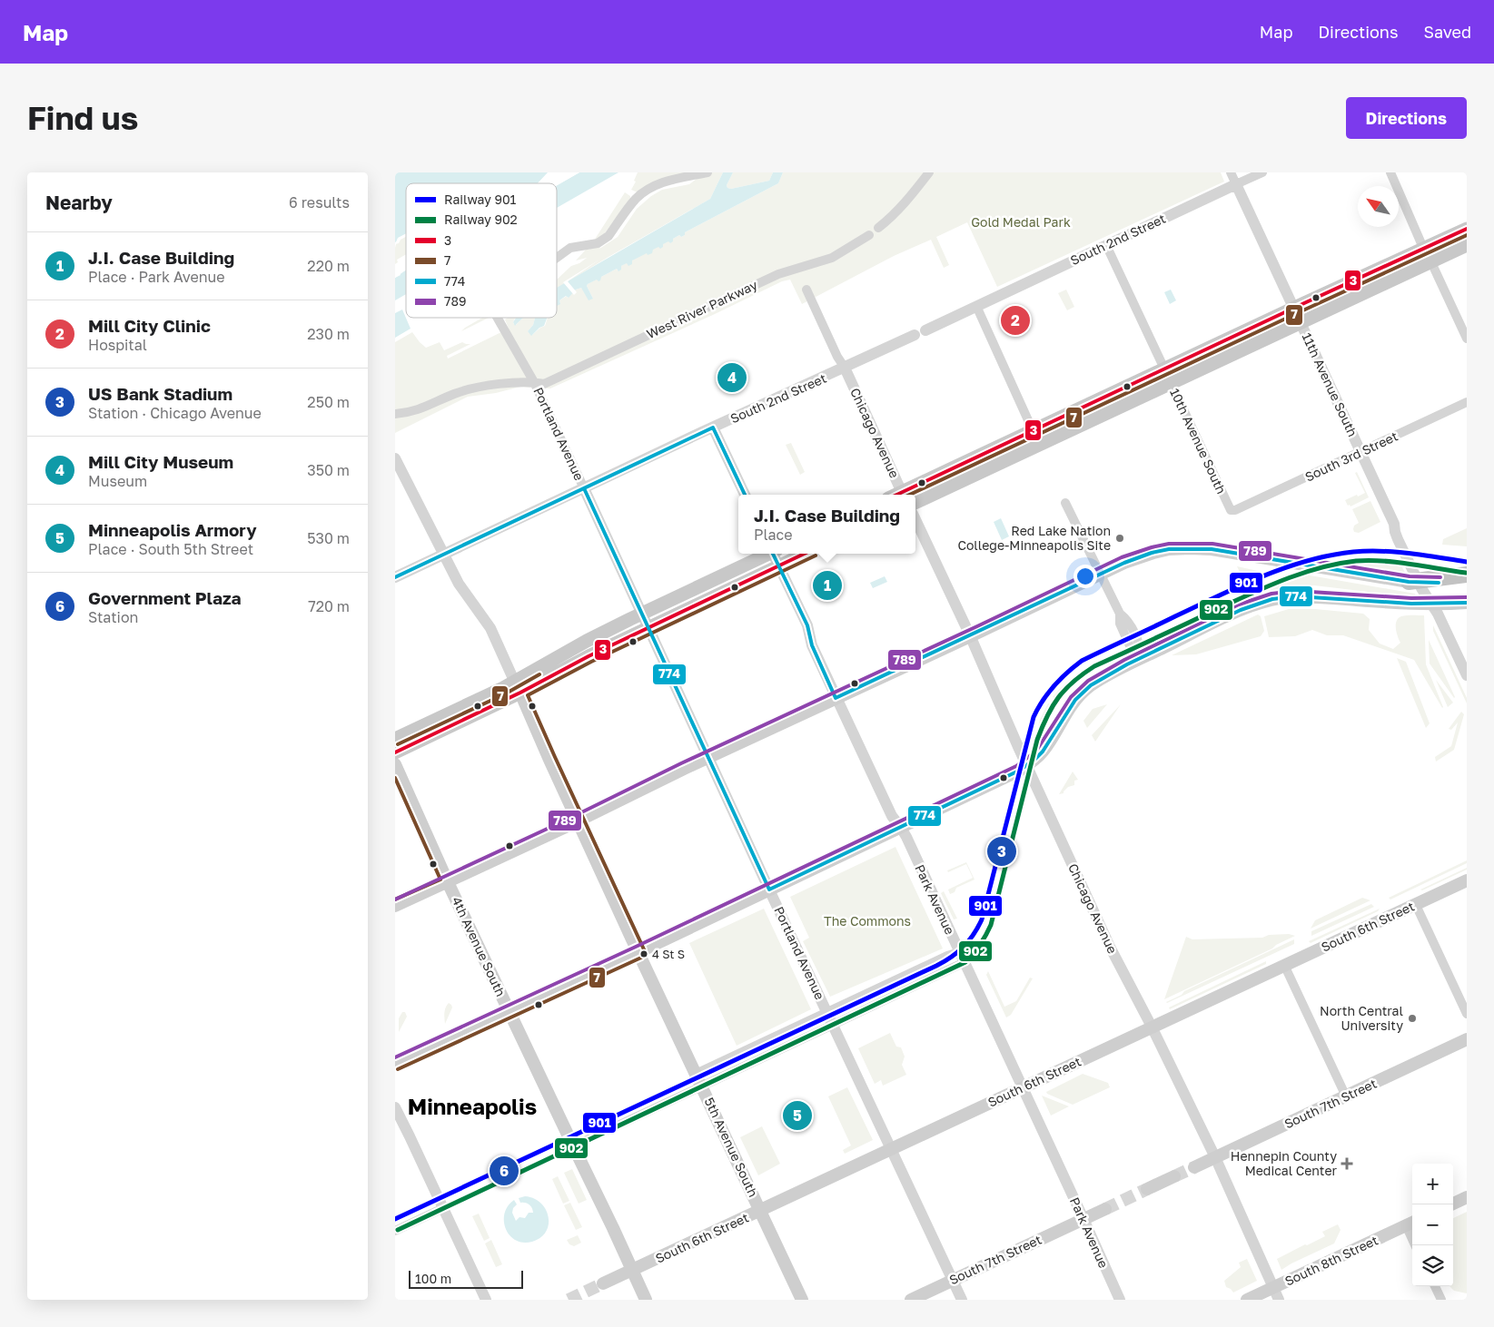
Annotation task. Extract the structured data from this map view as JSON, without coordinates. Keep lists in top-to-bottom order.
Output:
{
  "streets": {
    "main road": [
      "South 6th Street",
      "4th Avenue South",
      "South 7th Street",
      "5th Avenue South",
      "South 8th Street"
    ],
    "street": [
      "South 2nd Street",
      "West River Parkway",
      "11th Avenue South",
      "Chicago Avenue",
      "Portland Avenue",
      "10th Avenue South",
      "South 3rd Street",
      "Park Avenue"
    ]
  },
  "crossings": [
    ["South 2nd Street", "11th Avenue South"],
    ["South 2nd Street", "Chicago Avenue"],
    ["South 2nd Street", "Portland Avenue"],
    ["South 2nd Street", "10th Avenue South"],
    ["South 2nd Street", "5th Avenue South"],
    ["West River Parkway", "Portland Avenue"],
    ["11th Avenue South", "South 3rd Street"],
    ["Chicago Avenue", "South 6th Street"],
    ["Chicago Avenue", "South 7th Street"],
    ["Chicago Avenue", "South 8th Street"],
    ["Portland Avenue", "South 6th Street"],
    ["Portland Avenue", "South 7th Street"],
    ["10th Avenue South", "South 3rd Street"],
    ["Park Avenue", "South 6th Street"],
    ["Park Avenue", "South 7th Street"],
    ["South 6th Street", "4th Avenue South"],
    ["South 6th Street", "5th Avenue South"]
  ],
  "districts": ["Minneapolis"],
  "parks": ["Gold Medal Park", "The Commons"],
  "places": {
    "other": ["Red Lake Nation College-Minneapolis Site", "4 St S", "North Central University"],
    "health": ["Hennepin County Medical Center"]
  },
  "lines": [
    "transit line 3",
    "transit line 7",
    "transit line 774",
    "transit line 789",
    "rail line 901",
    "rail line 902"
  ],
  "legend": [
    "Railway 901",
    "Railway 902",
    "3",
    "7",
    "774",
    "789"
  ],
  "scale_bar": "100 m",
  "north": "top left",
  "page": {
    "header": "Map",
    "nav": ["Map", "Directions", "Saved"],
    "buttons": "Directions",
    "title": "Find us",
    "heading": ["Nearby", "6 results"],
    "list": [
      {
        "mark": "1",
        "name": "J.I. Case Building",
        "note": "Place · Park Avenue",
        "value": "220 m"
      },
      {
        "mark": "2",
        "name": "Mill City Clinic",
        "note": "Hospital",
        "value": "230 m"
      },
      {
        "mark": "3",
        "name": "US Bank Stadium",
        "note": "Station · Chicago Avenue",
        "value": "250 m"
      },
      {
        "mark": "4",
        "name": "Mill City Museum",
        "note": "Museum",
        "value": "350 m"
      },
      {
        "mark": "5",
        "name": "Minneapolis Armory",
        "note": "Place · South 5th Street",
        "value": "530 m"
      },
      {
        "mark": "6",
        "name": "Government Plaza",
        "note": "Station",
        "value": "720 m"
      }
    ],
    "pins": [
      "2",
      "4",
      "1",
      "3",
      "5",
      "6"
    ],
    "popup": ["J.I. Case Building", "Place"],
    "map_buttons": ["+", "−"],
    "scale": "100 m"
  }
}
